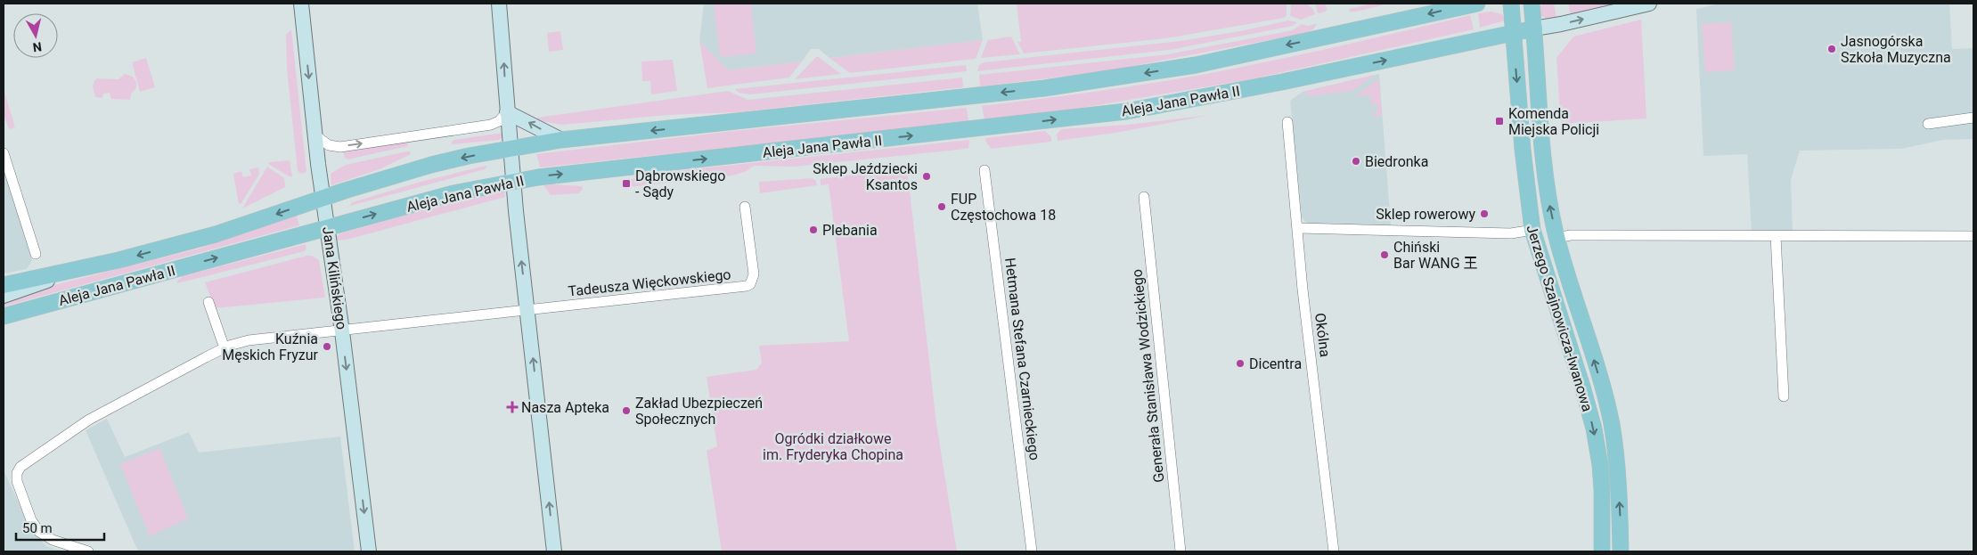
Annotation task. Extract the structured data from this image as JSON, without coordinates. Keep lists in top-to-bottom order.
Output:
{
  "streets": {
    "main road": ["Aleja Jana Pawła II", "Jerzego Szajnowicza-Iwanowa"],
    "street": [
      "Jana Kilińskiego",
      "Tadeusza Więckowskiego",
      "Okólna",
      "Hetmana Stefana Czarnieckiego",
      "Generała Stanisława Wodzickiego"
    ]
  },
  "crossings": [
    ["Aleja Jana Pawła II", "Jana Kilińskiego"],
    ["Aleja Jana Pawła II", "Jerzego Szajnowicza-Iwanowa"]
  ],
  "one_way": ["Jana Kilińskiego"],
  "parks": ["Ogródki działkowe im. Fryderyka Chopina"],
  "places": {
    "other": [
      "Jasnogórska Szkoła Muzyczna",
      "Biedronka",
      "Sklep Jeździecki Ksantos",
      "FUP Częstochowa 18",
      "Sklep rowerowy",
      "Plebania",
      "Chiński Bar WANG 王",
      "Kuźnia Męskich Fryzur",
      "Dicentra",
      "Zakład Ubezpieczeń Społecznych"
    ],
    "transit": ["Komenda Miejska Policji", "Dąbrowskiego - Sądy"],
    "health": ["Nasza Apteka"]
  },
  "scale_bar": "50 m",
  "north": "bottom"
}
